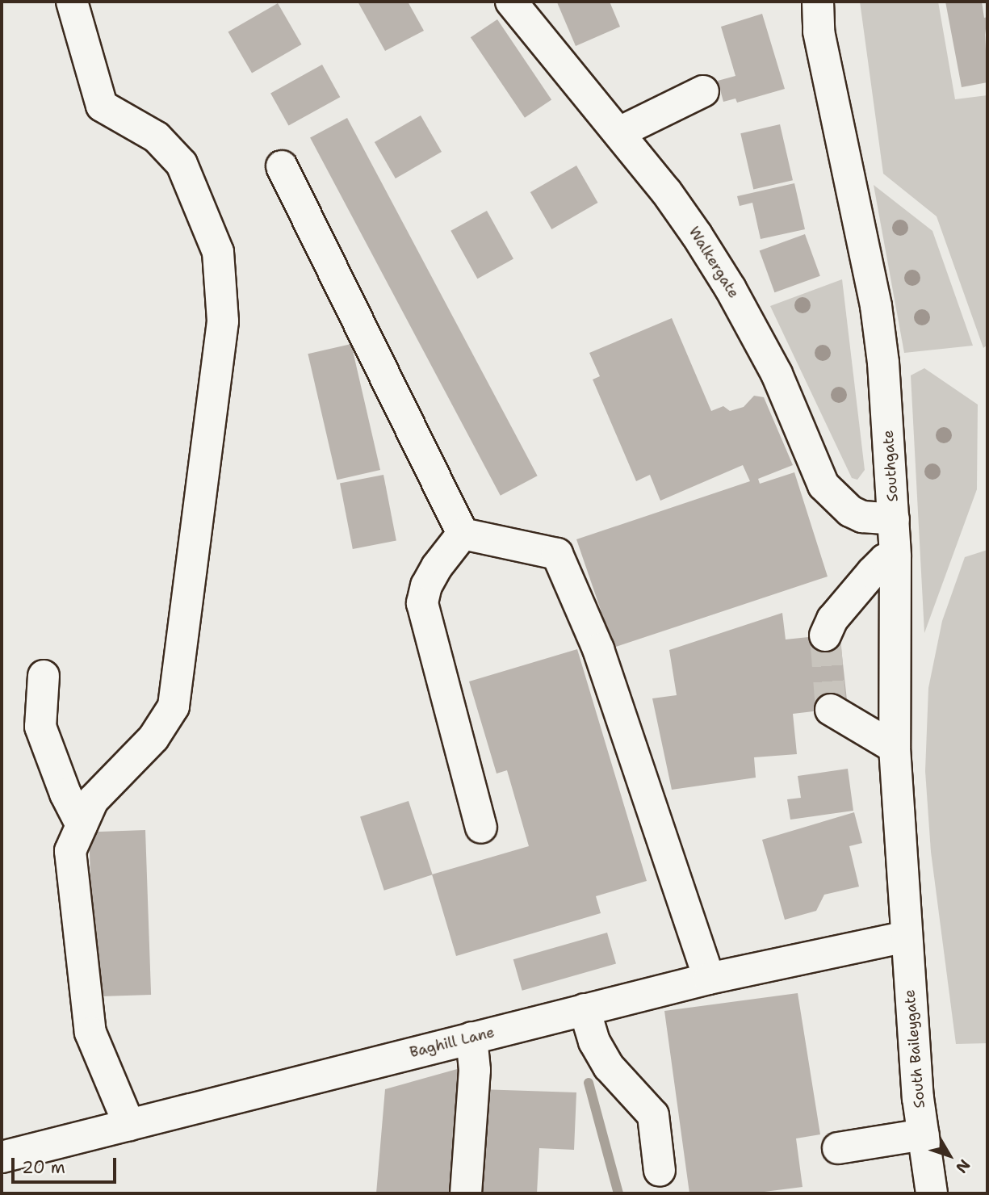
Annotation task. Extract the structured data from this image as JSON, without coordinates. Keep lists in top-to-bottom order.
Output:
{
  "streets": {
    "main road": [
      "Walkergate",
      "Southgate",
      "Baghill Lane",
      "South Baileygate"
    ]
  },
  "crossings": [
    ["Walkergate", "Southgate"],
    ["Southgate", "Baghill Lane"],
    ["Southgate", "South Baileygate"],
    ["Baghill Lane", "South Baileygate"]
  ],
  "scale_bar": "20 m",
  "north": "bottom right"
}
